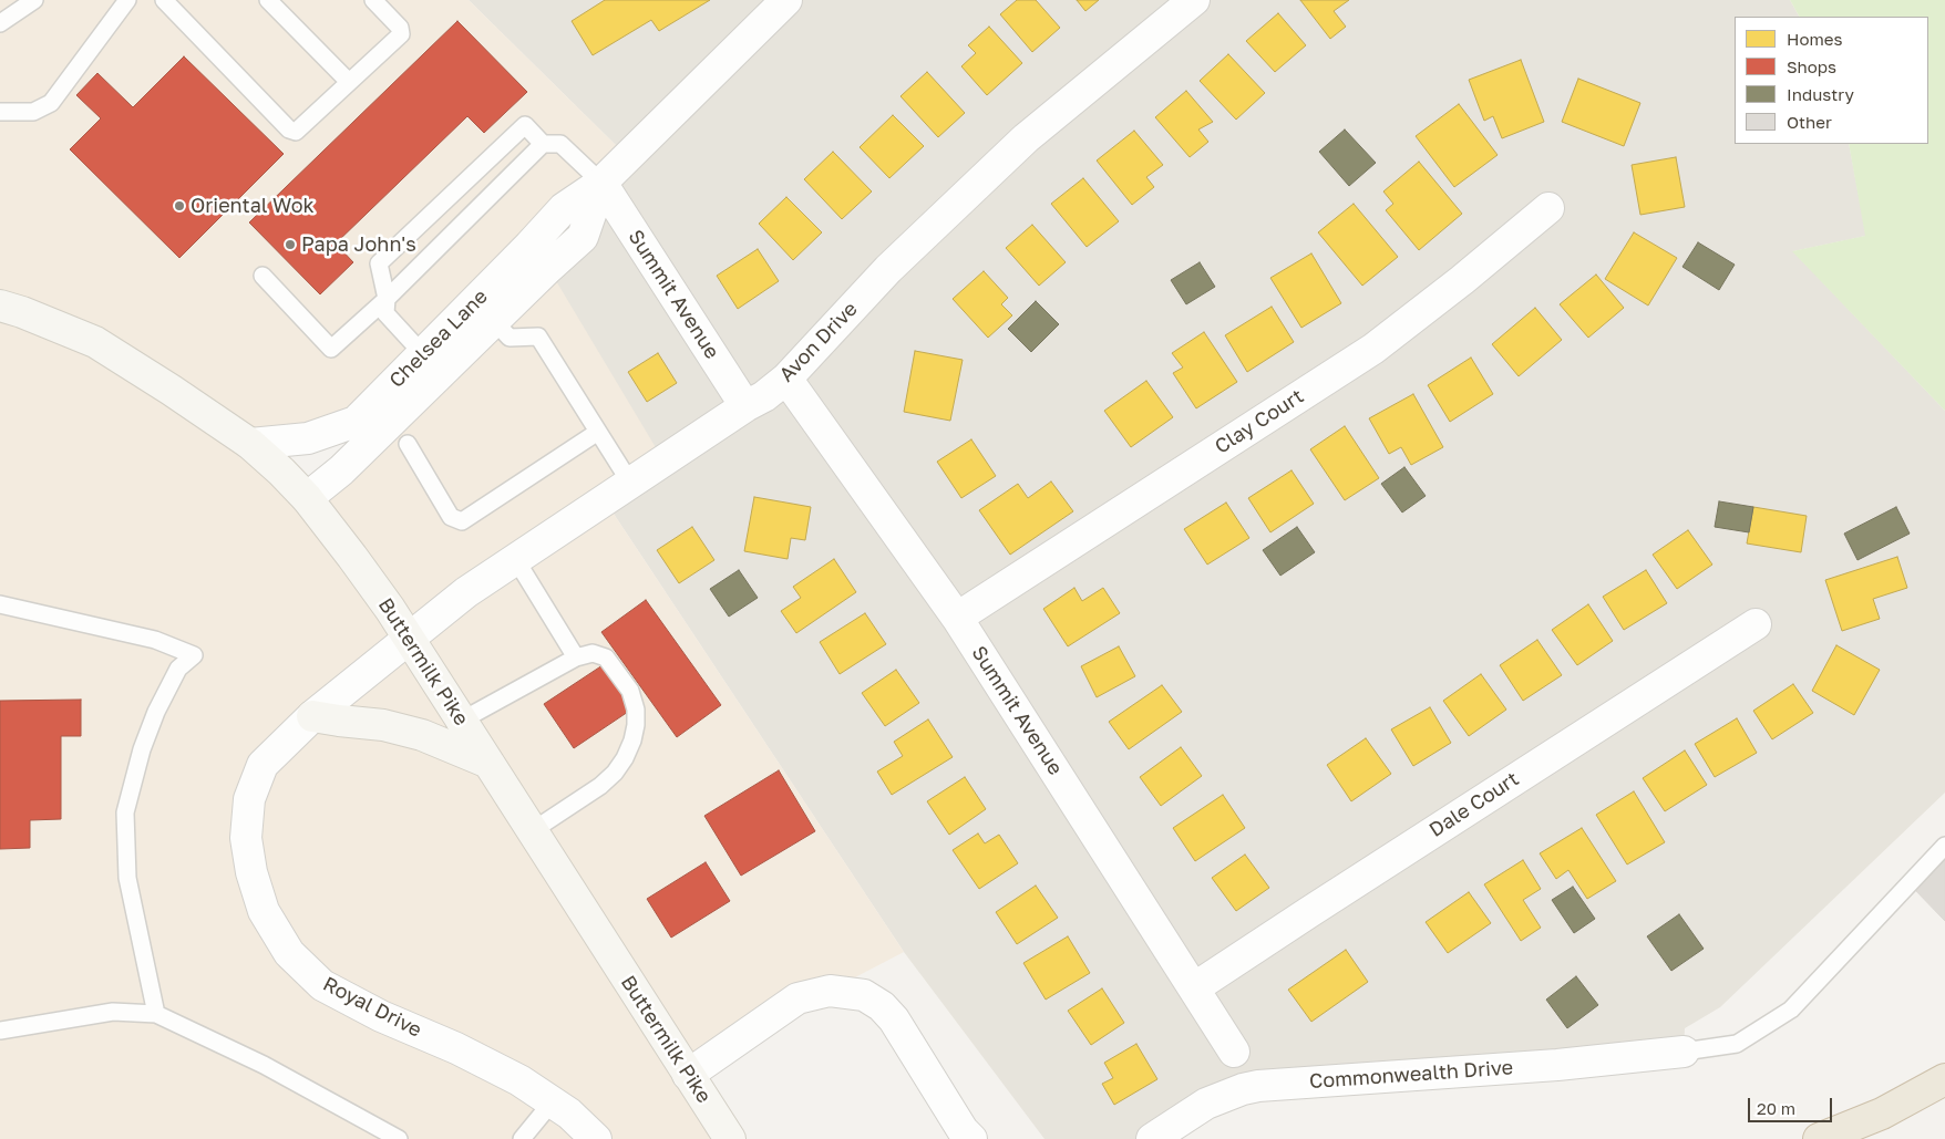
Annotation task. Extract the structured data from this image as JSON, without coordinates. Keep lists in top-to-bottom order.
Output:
{
  "streets": {
    "main road": ["Buttermilk Pike"],
    "street": [
      "Summit Avenue",
      "Chelsea Lane",
      "Avon Drive",
      "Clay Court",
      "Dale Court",
      "Royal Drive",
      "Commonwealth Drive"
    ]
  },
  "crossings": [
    ["Summit Avenue", "Chelsea Lane"],
    ["Summit Avenue", "Avon Drive"],
    ["Summit Avenue", "Clay Court"],
    ["Summit Avenue", "Dale Court"],
    ["Chelsea Lane", "Buttermilk Pike"],
    ["Avon Drive", "Buttermilk Pike"],
    ["Avon Drive", "Royal Drive"],
    ["Buttermilk Pike", "Royal Drive"]
  ],
  "places": ["Oriental Wok", "Papa John's"],
  "legend": [
    "Homes",
    "Shops",
    "Industry",
    "Other"
  ],
  "scale_bar": "20 m"
}
